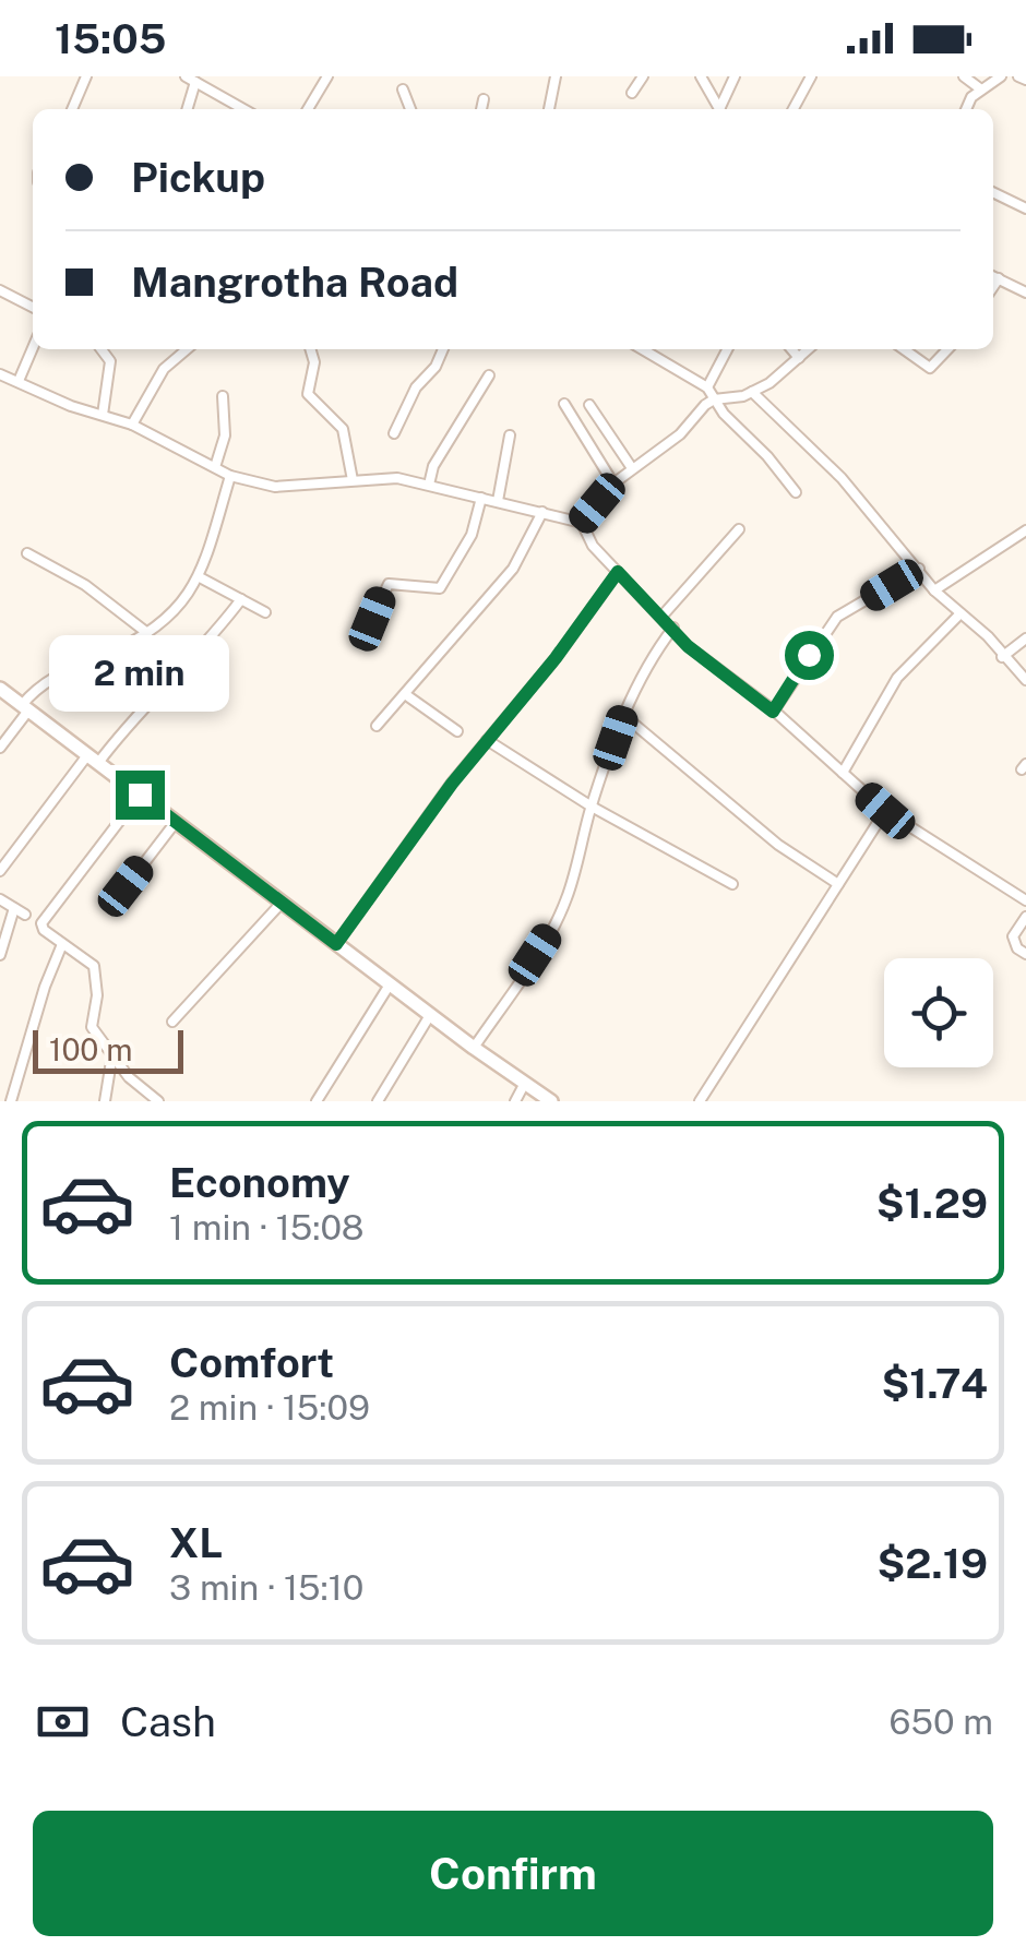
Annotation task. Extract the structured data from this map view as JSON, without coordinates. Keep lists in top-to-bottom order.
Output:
{
  "scale_bar": "100 m",
  "page": {
    "status": "15:05",
    "banner": ["Pickup", "Mangrotha Road"],
    "bubble": "2 min",
    "scale": "100 m",
    "list": [
      {
        "name": "Economy",
        "note": "1 min · 15:08",
        "value": "$1.29"
      },
      {
        "name": "Comfort",
        "note": "2 min · 15:09",
        "value": "$1.74"
      },
      {
        "name": "XL",
        "note": "3 min · 15:10",
        "value": "$2.19"
      }
    ],
    "pay": ["Cash", "650 m"],
    "buttons": "Confirm"
  }
}
